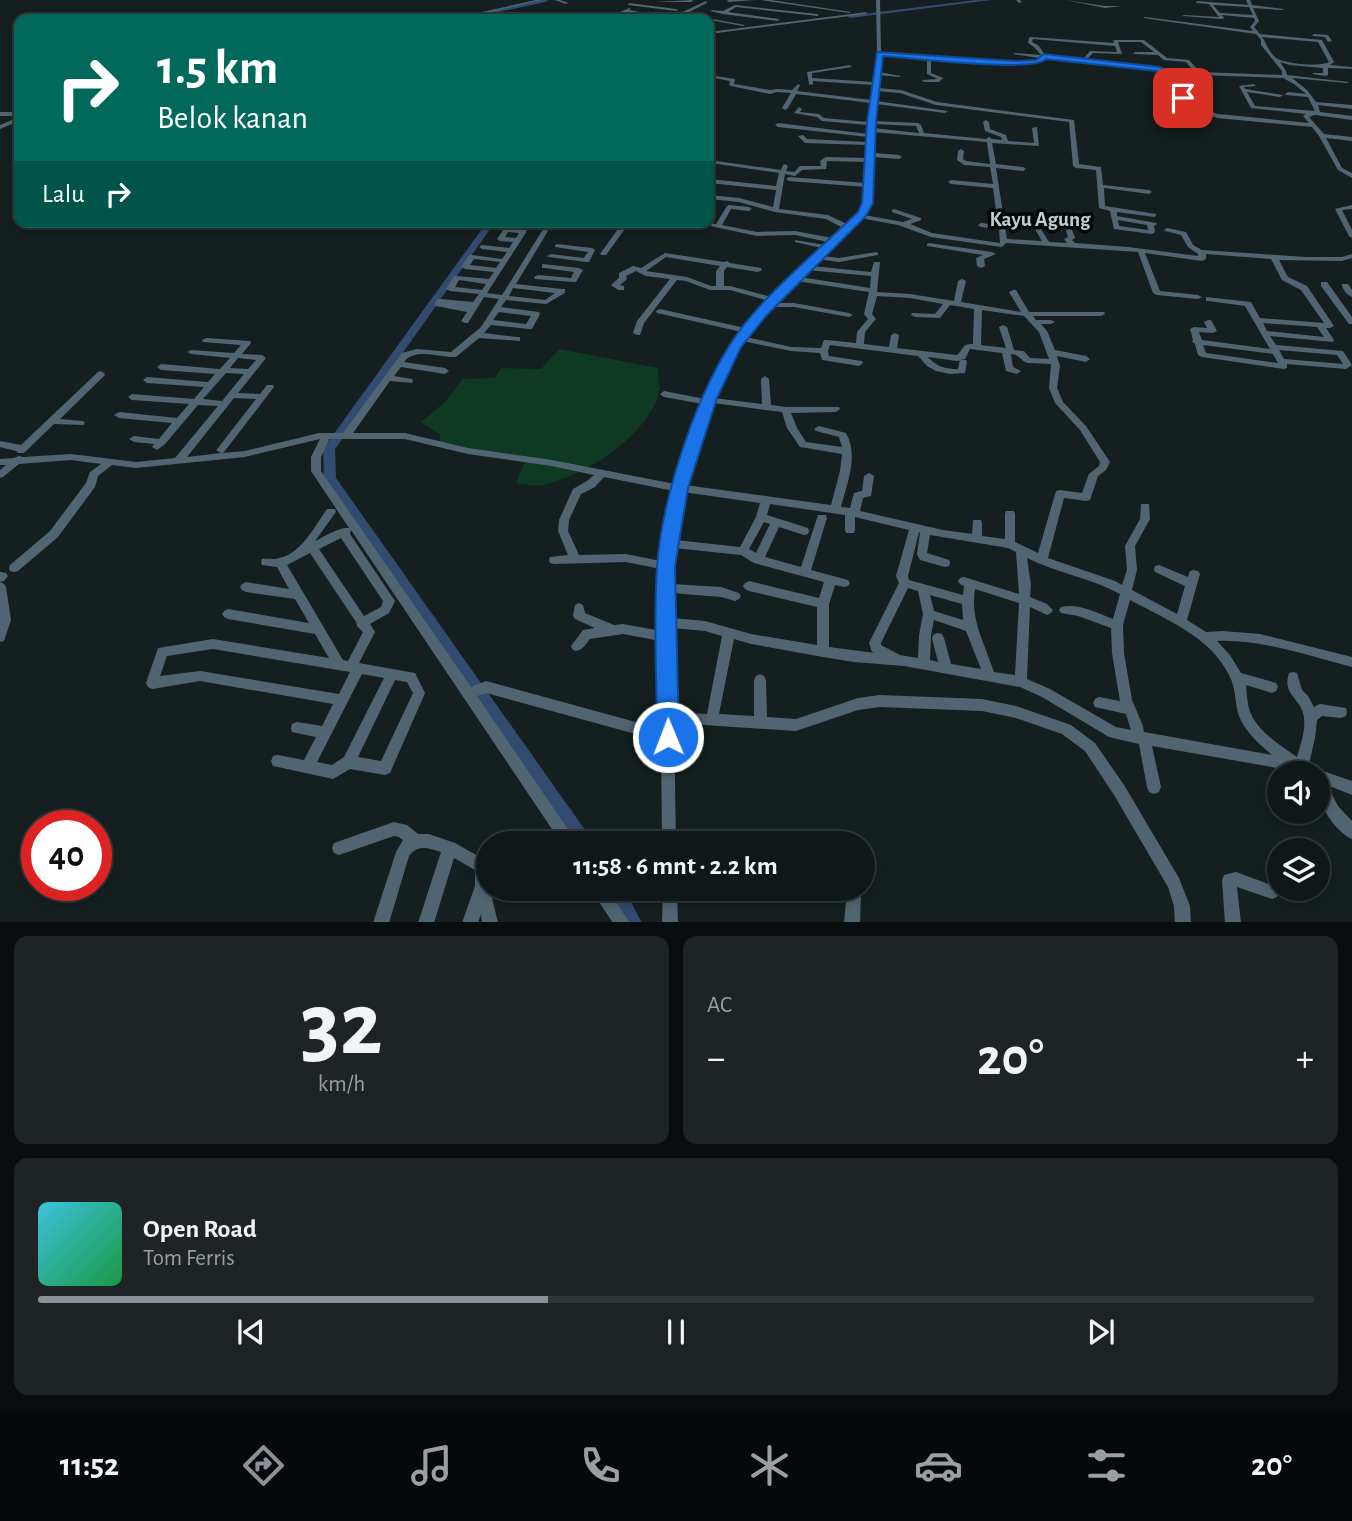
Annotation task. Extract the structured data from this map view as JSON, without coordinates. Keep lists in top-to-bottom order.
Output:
{
  "districts": ["Kayu Agung"],
  "page": {
    "turn": ["1.5 km", "Belok kanan"],
    "then": "Lalu",
    "limit": "40",
    "trip": "11:58 · 6 mnt · 2.2 km",
    "tile": [
      ["32", "km/h"],
      "AC"
    ],
    "heat": ["−", "20°", "+"],
    "song": ["Open Road", "Tom Ferris"],
    "tabs": ["11:52", "20°"]
  }
}
